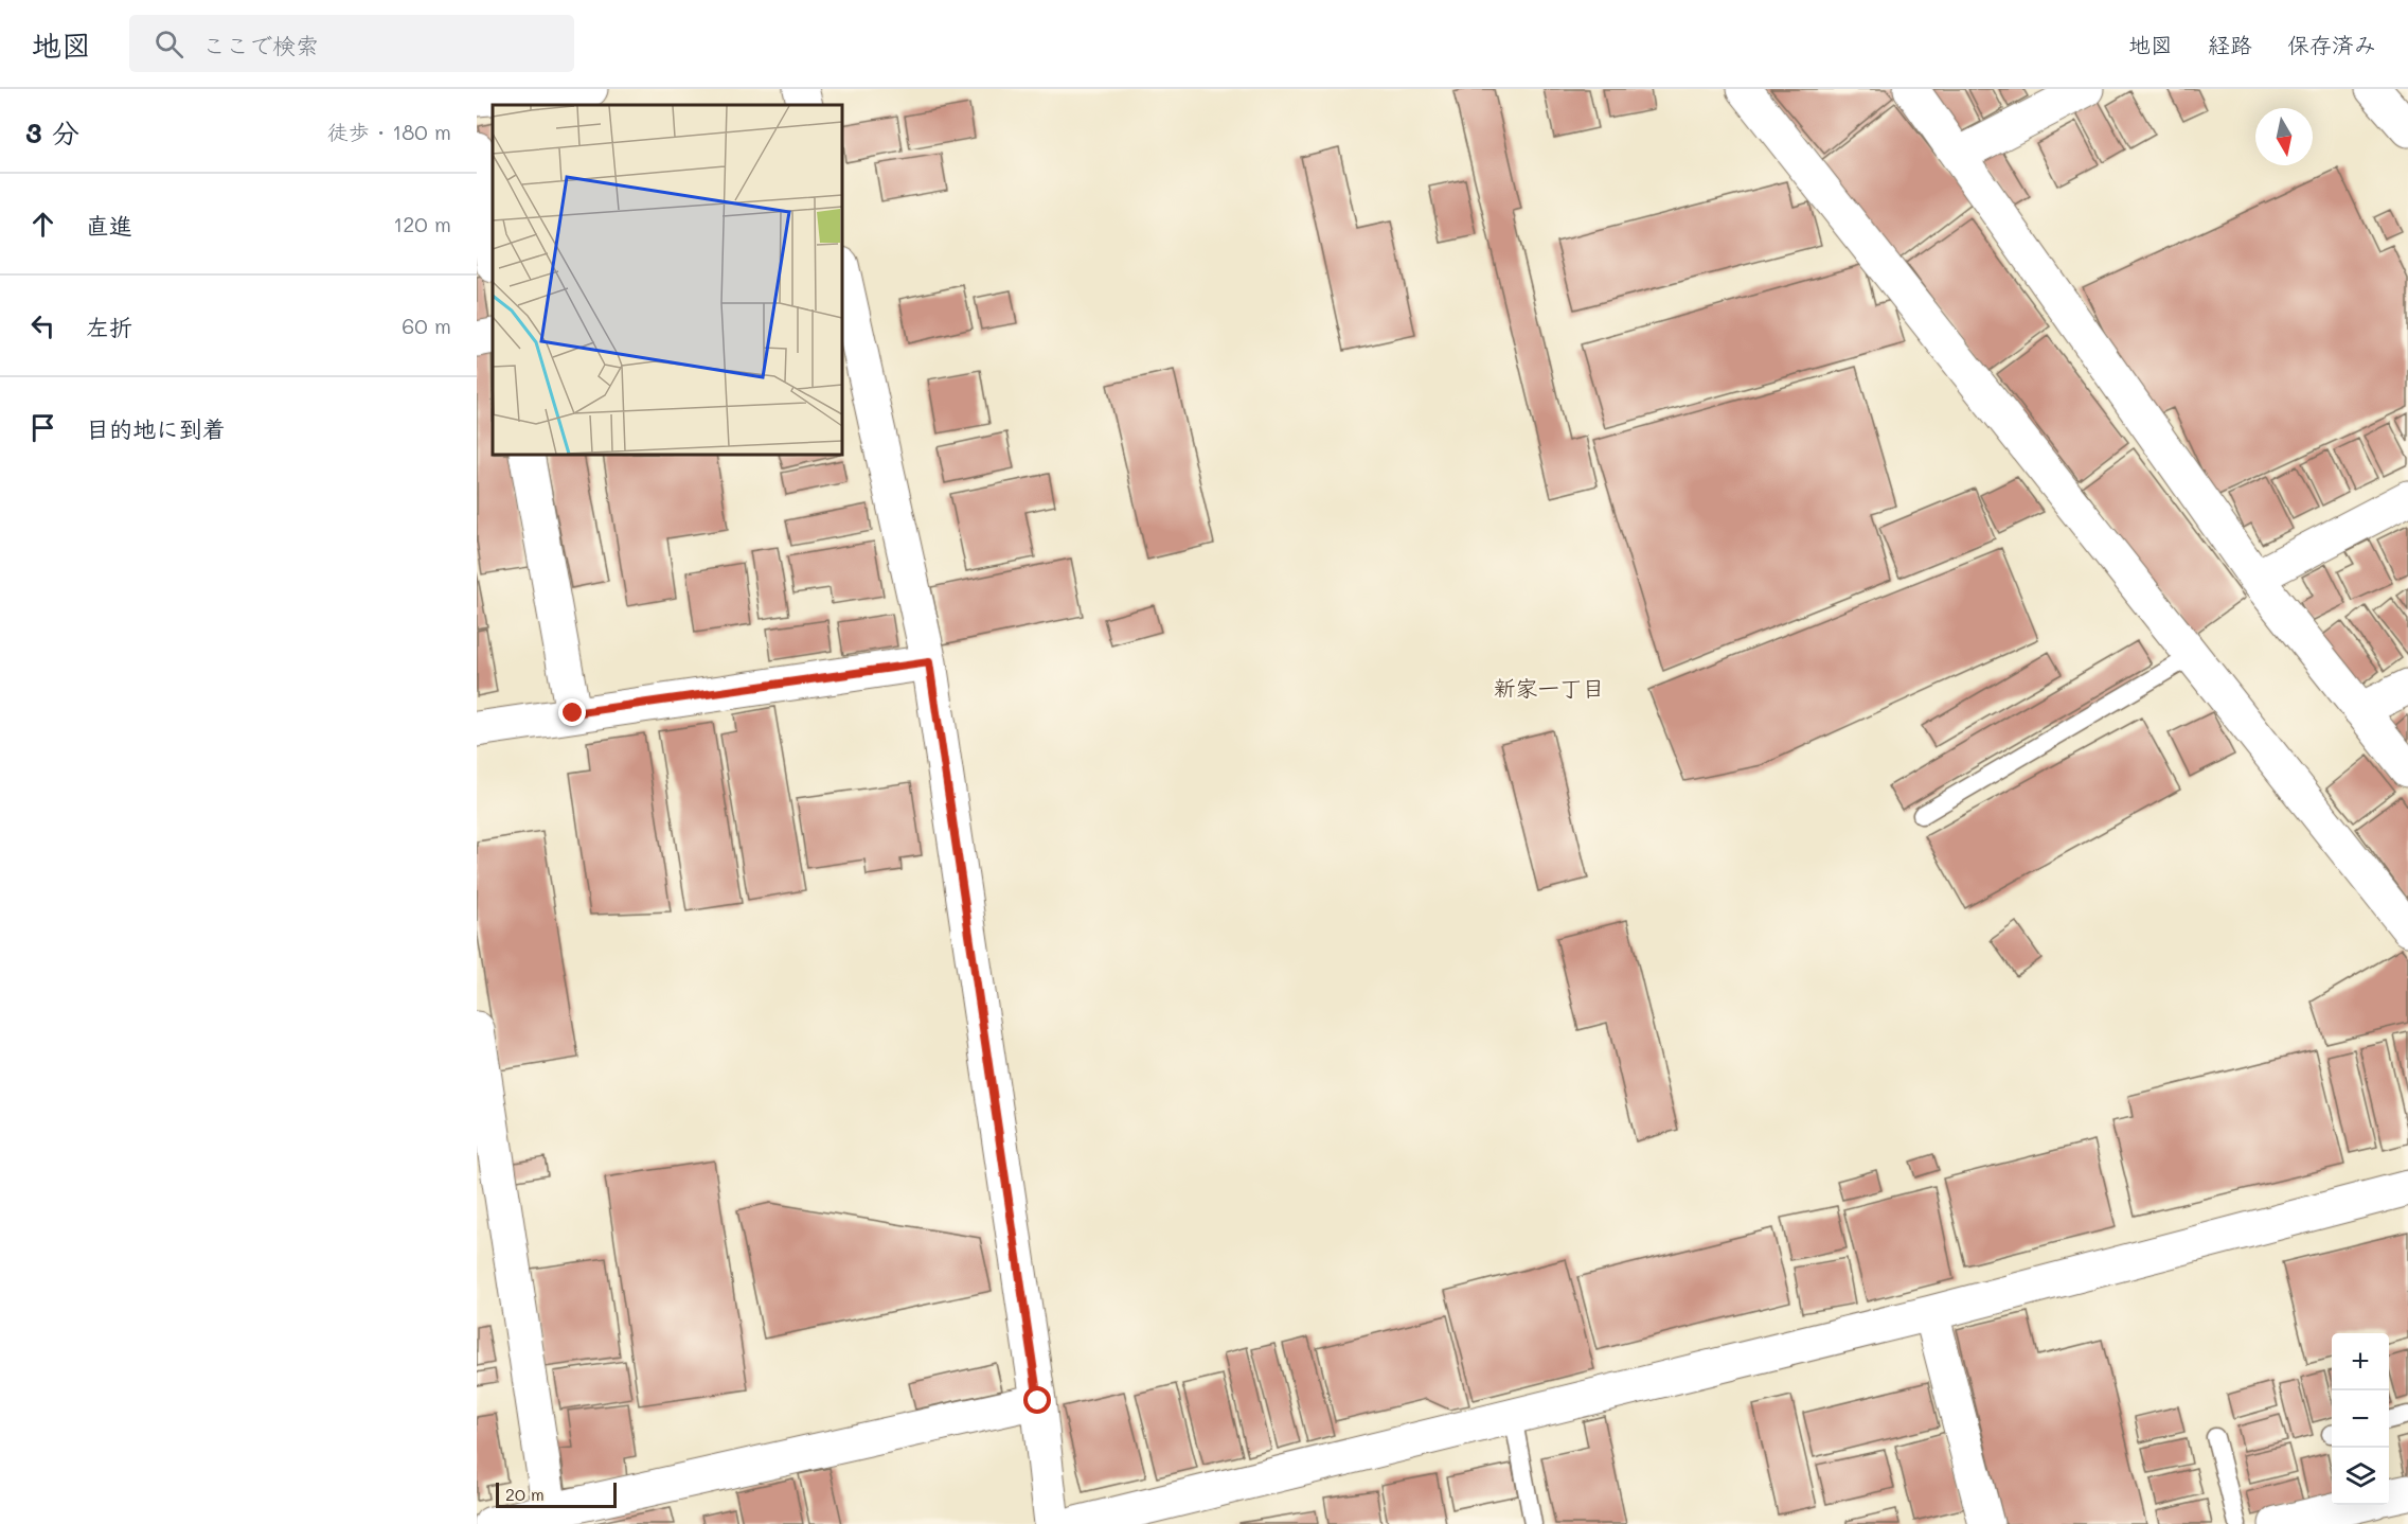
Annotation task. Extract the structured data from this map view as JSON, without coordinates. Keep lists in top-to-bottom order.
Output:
{
  "districts": ["新家一丁目"],
  "scale_bar": "20 m",
  "north": "bottom",
  "page": {
    "header": "地図",
    "search": "ここで検索",
    "nav": ["地図", "経路", "保存済み"],
    "heading": ["3 分", "徒歩 · 180 m"],
    "list": [
      ["直進", "120 m"],
      ["左折", "60 m"],
      "目的地に到着"
    ],
    "map_buttons": ["+", "−"],
    "scale": "20 m"
  }
}
